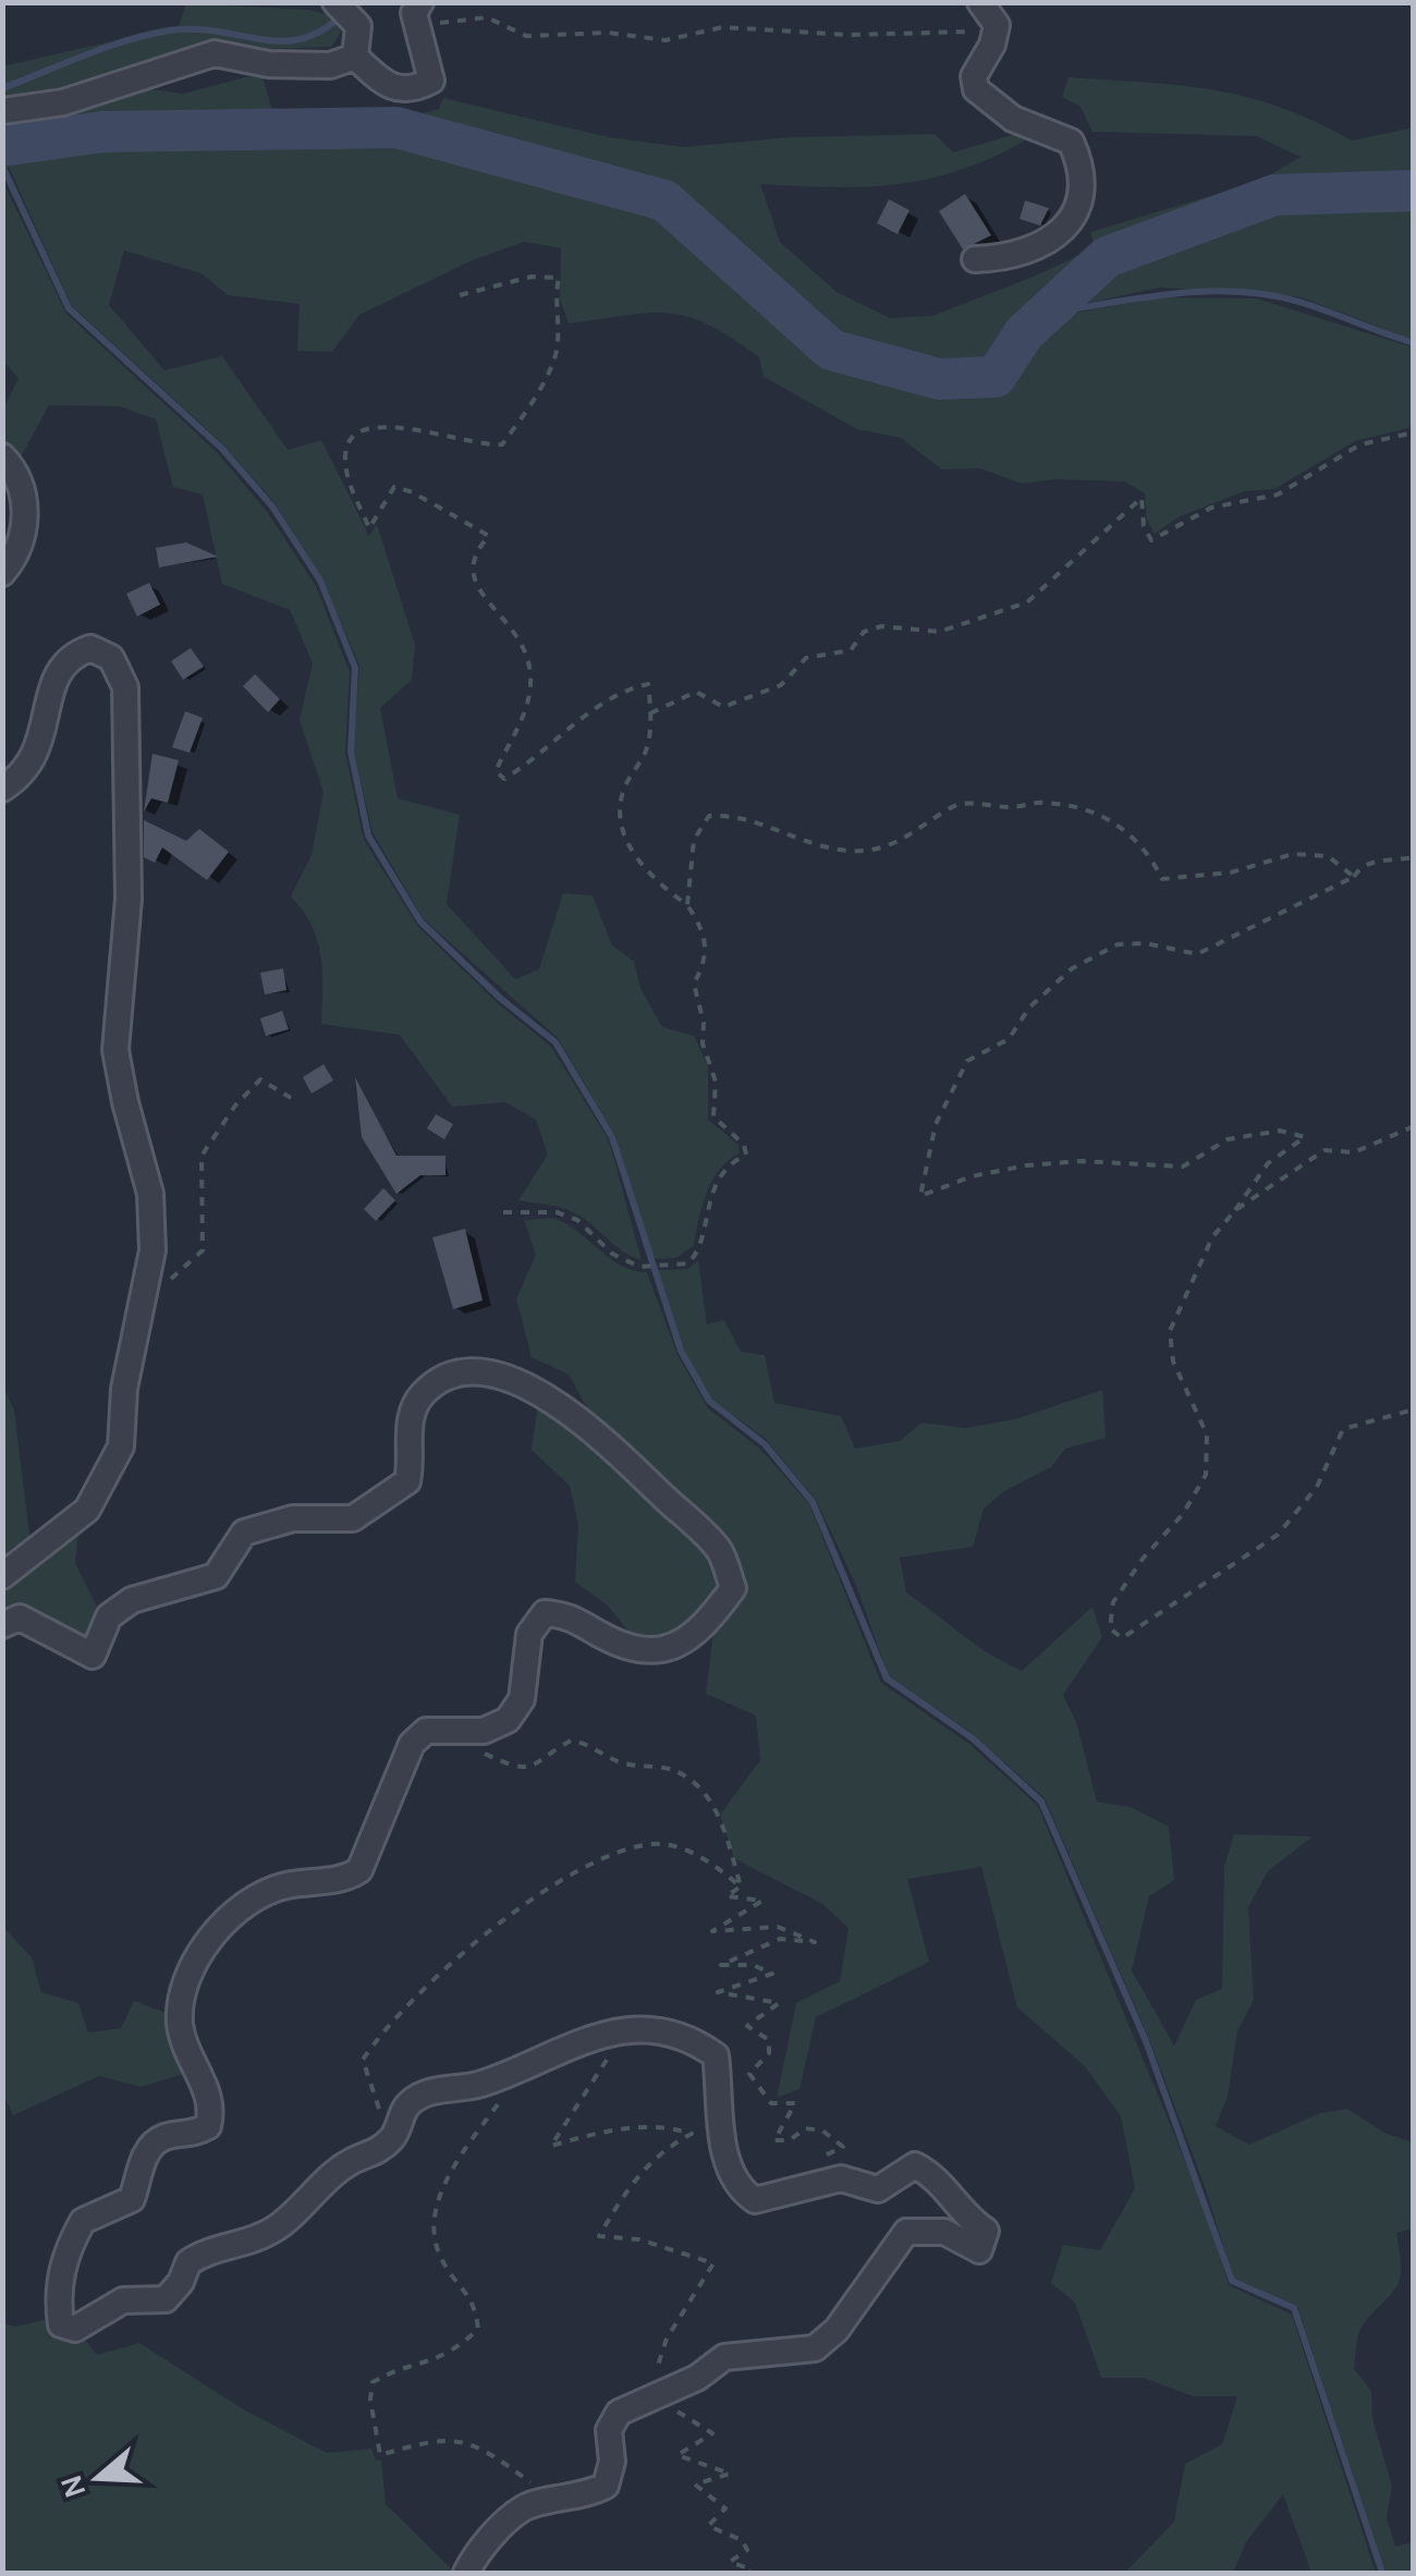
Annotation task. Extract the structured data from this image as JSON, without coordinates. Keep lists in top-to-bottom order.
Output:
{
  "north": "left"
}
